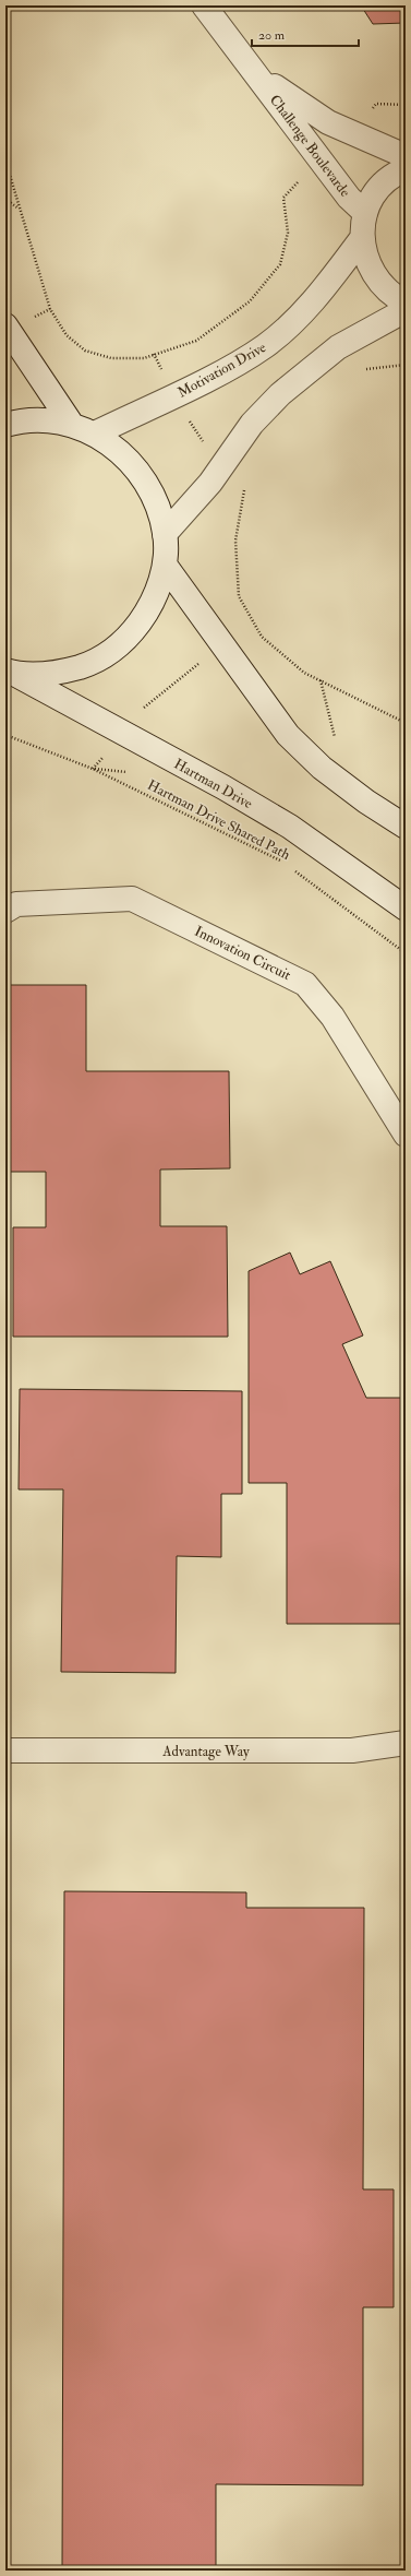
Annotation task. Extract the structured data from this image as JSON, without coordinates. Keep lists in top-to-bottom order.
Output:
{
  "streets": {
    "street": [
      "Challenge Boulevarde",
      "Motivation Drive",
      "Hartman Drive",
      "Innovation Circuit",
      "Advantage Way"
    ],
    "path": ["Hartman Drive Shared Path"]
  },
  "scale_bar": "20 m"
}
